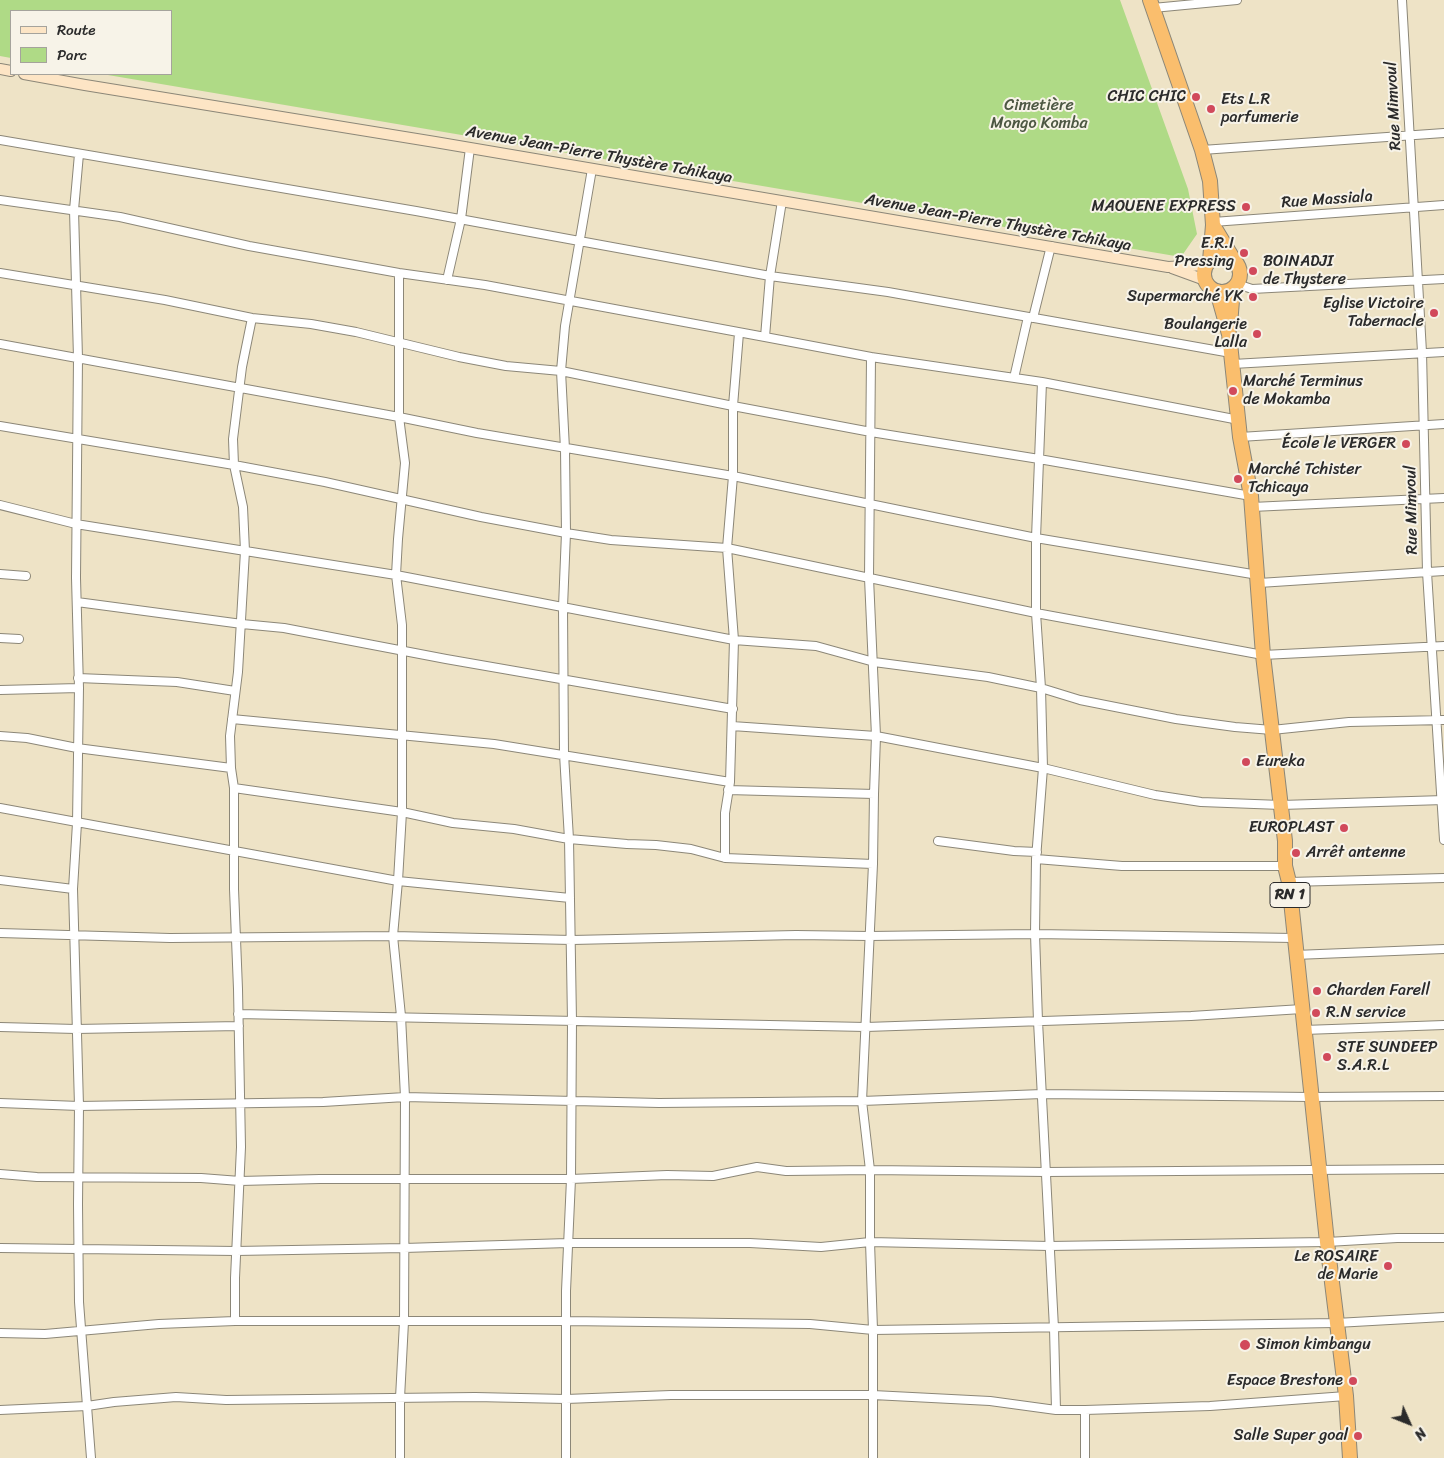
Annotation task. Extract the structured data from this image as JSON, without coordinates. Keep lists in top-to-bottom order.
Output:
{
  "streets": {
    "highway": ["RN 1"],
    "street": ["Rue Mimvoul", "Avenue Jean-Pierre Thystère Tchikaya", "Rue Massiala"]
  },
  "crossings": [
    ["Rue Mimvoul", "Rue Massiala"],
    ["Avenue Jean-Pierre Thystère Tchikaya", "RN 1"]
  ],
  "parks": ["Cimetière Mongo Komba"],
  "places": [
    "CHIC CHIC",
    "Ets L.R parfumerie",
    "MAOUENE EXPRESS",
    "E.R.I Pressing",
    "BOINADJI de Thystere",
    "Supermarché YK",
    "Eglise Victoire Tabernacle",
    "Boulangerie Lalla",
    "Marché Terminus de Mokamba",
    "École le VERGER",
    "Marché Tchister Tchicaya",
    "Eureka",
    "EUROPLAST",
    "Arrêt antenne",
    "Charden Farell",
    "R.N service",
    "STE SUNDEEP S.A.R.L",
    "Le ROSAIRE de Marie",
    "Simon kimbangu",
    "Espace Brestone",
    "Salle Super goal"
  ],
  "legend": ["Route", "Parc"],
  "north": "bottom right"
}
